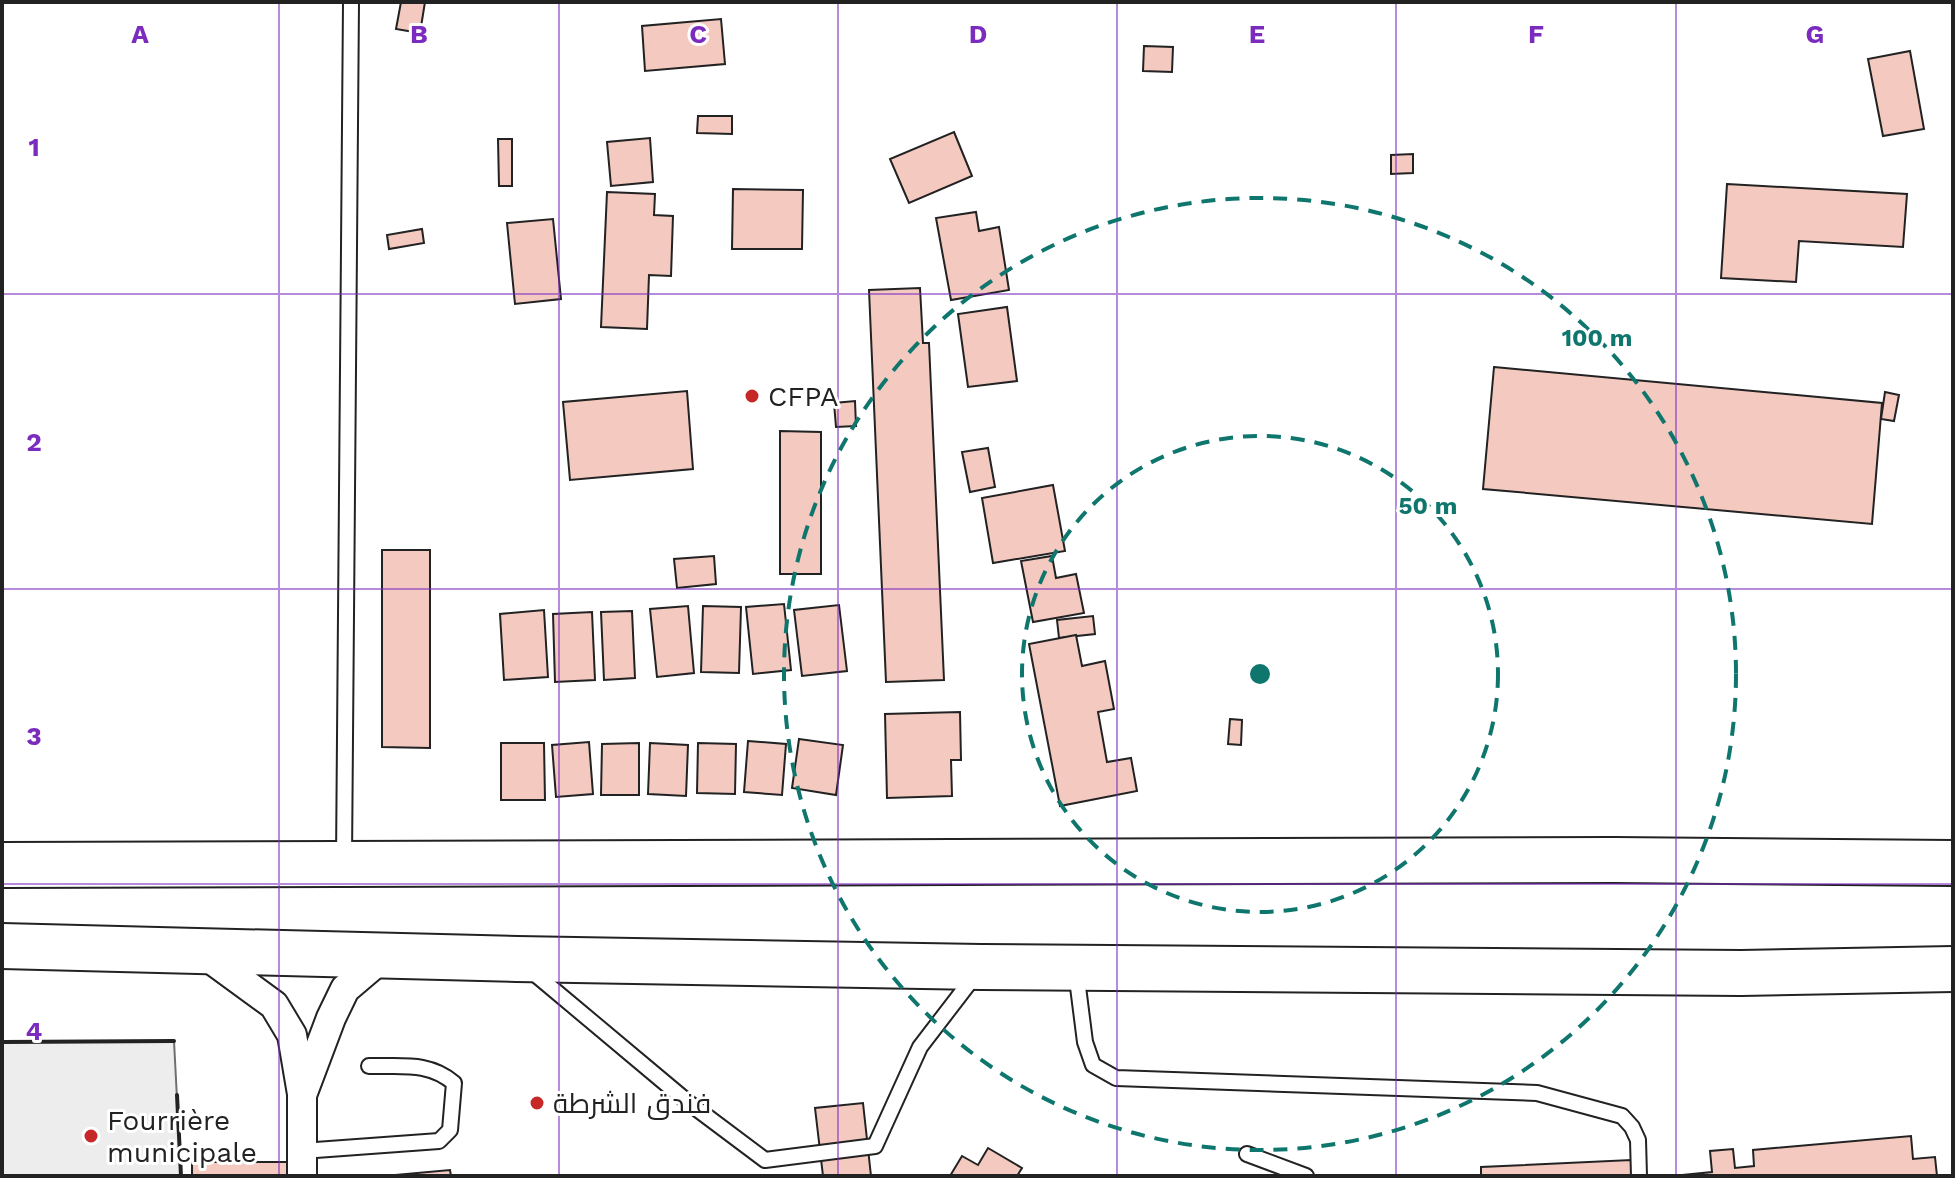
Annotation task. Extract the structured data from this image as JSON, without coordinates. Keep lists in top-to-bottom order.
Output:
{
  "places": ["CFPA", "فندق الشرطة", "Fourrière municipale"],
  "grid": {
    "columns": [
      "A",
      "B",
      "C",
      "D",
      "E",
      "F",
      "G"
    ],
    "rows": [
      "1",
      "2",
      "3",
      "4"
    ]
  },
  "rings": ["100 m", "50 m"]
}
